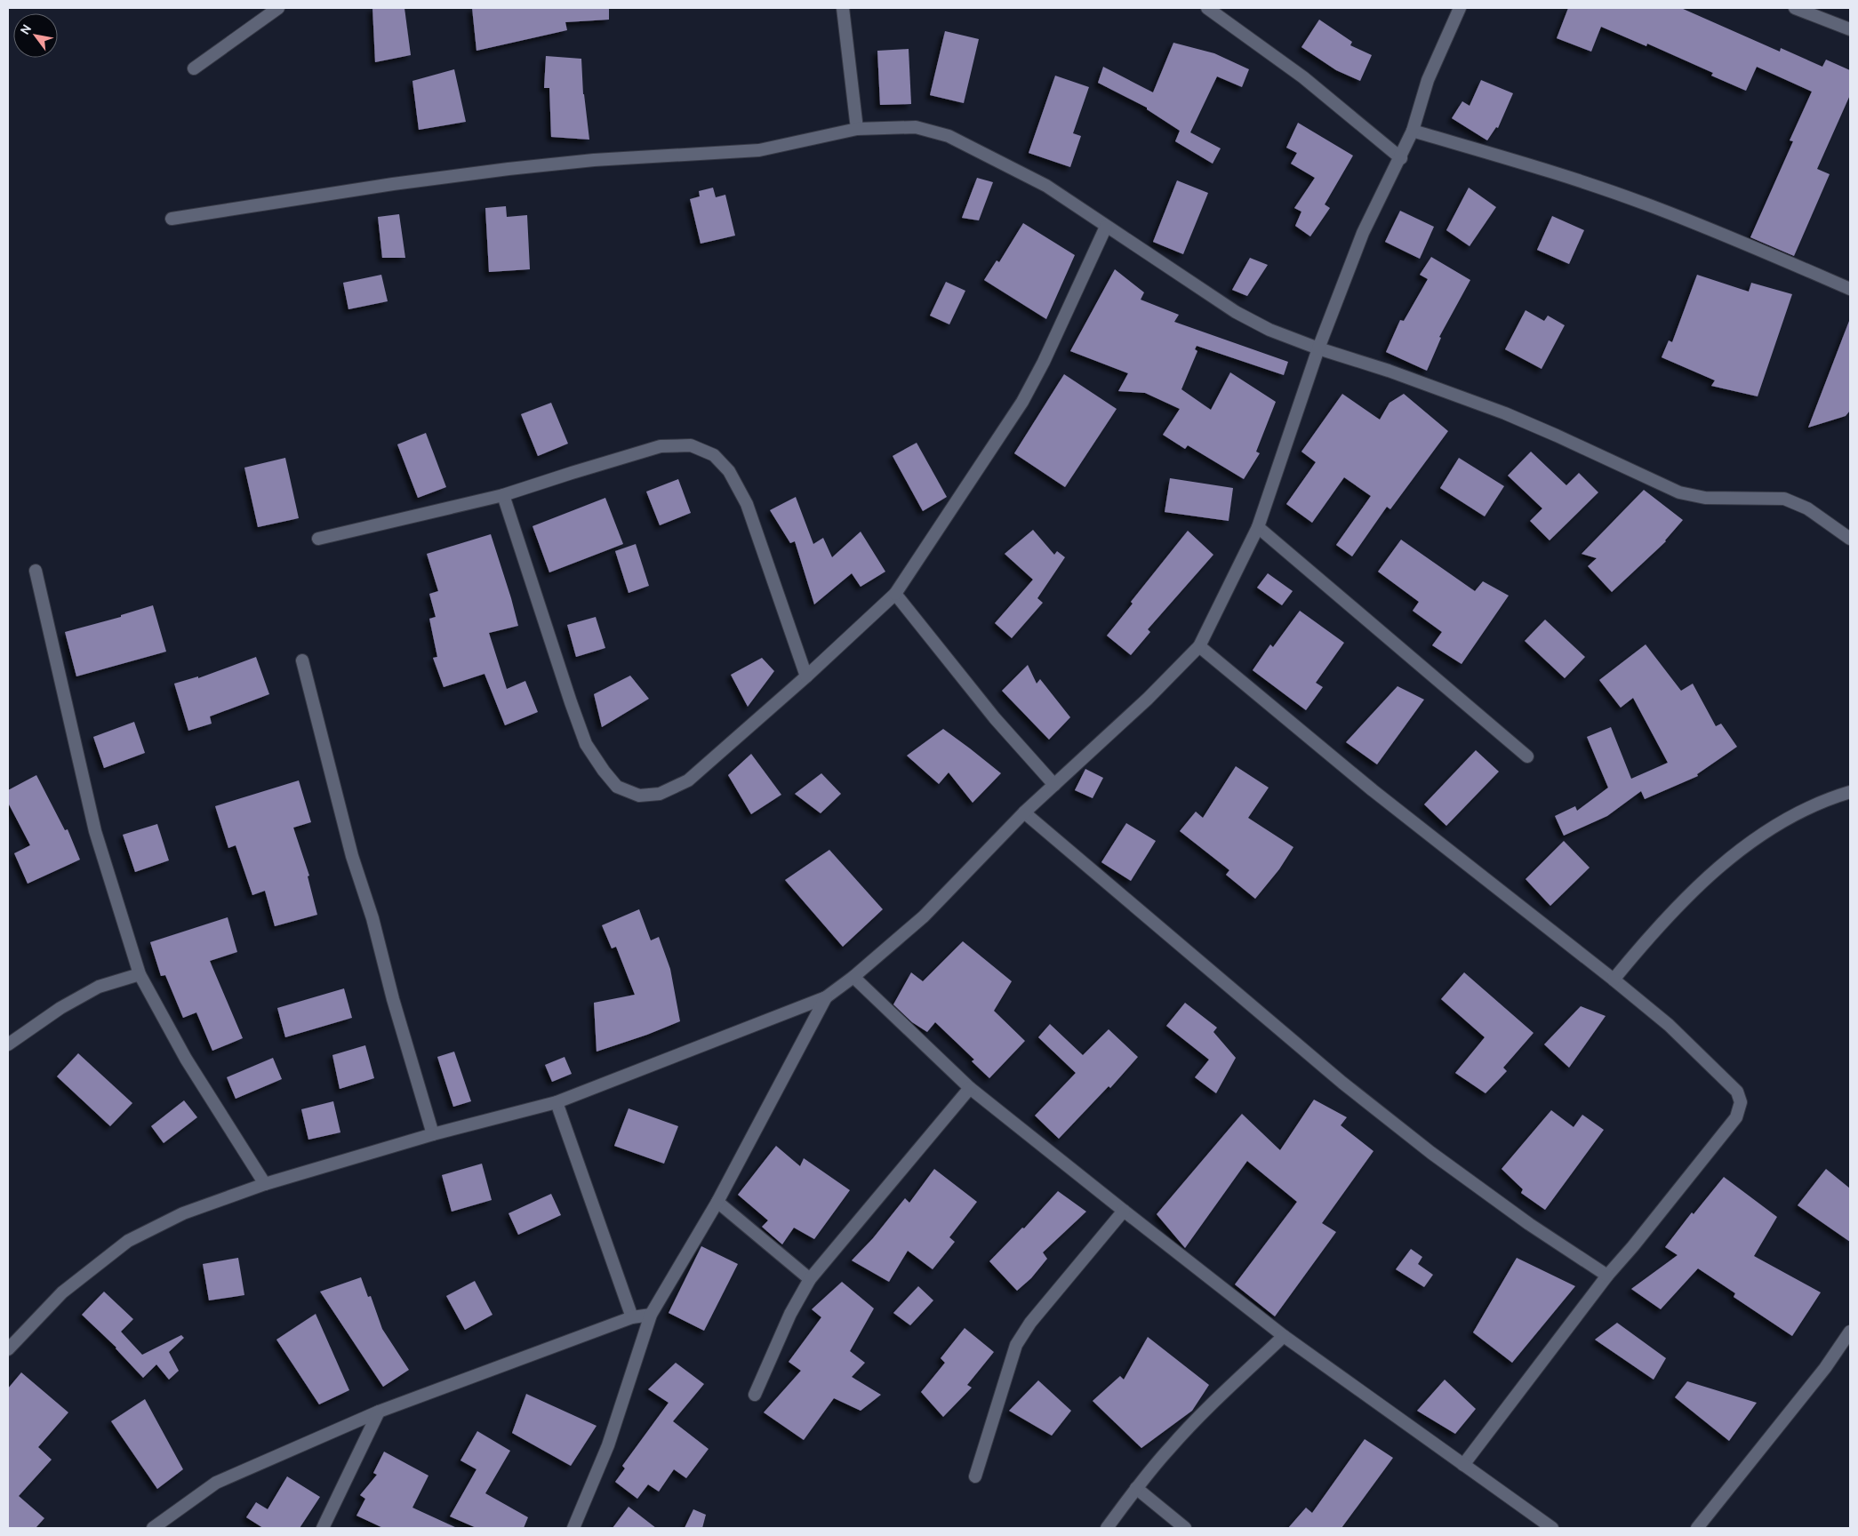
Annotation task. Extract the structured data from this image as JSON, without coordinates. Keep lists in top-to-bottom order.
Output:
{
  "north": "top left"
}
